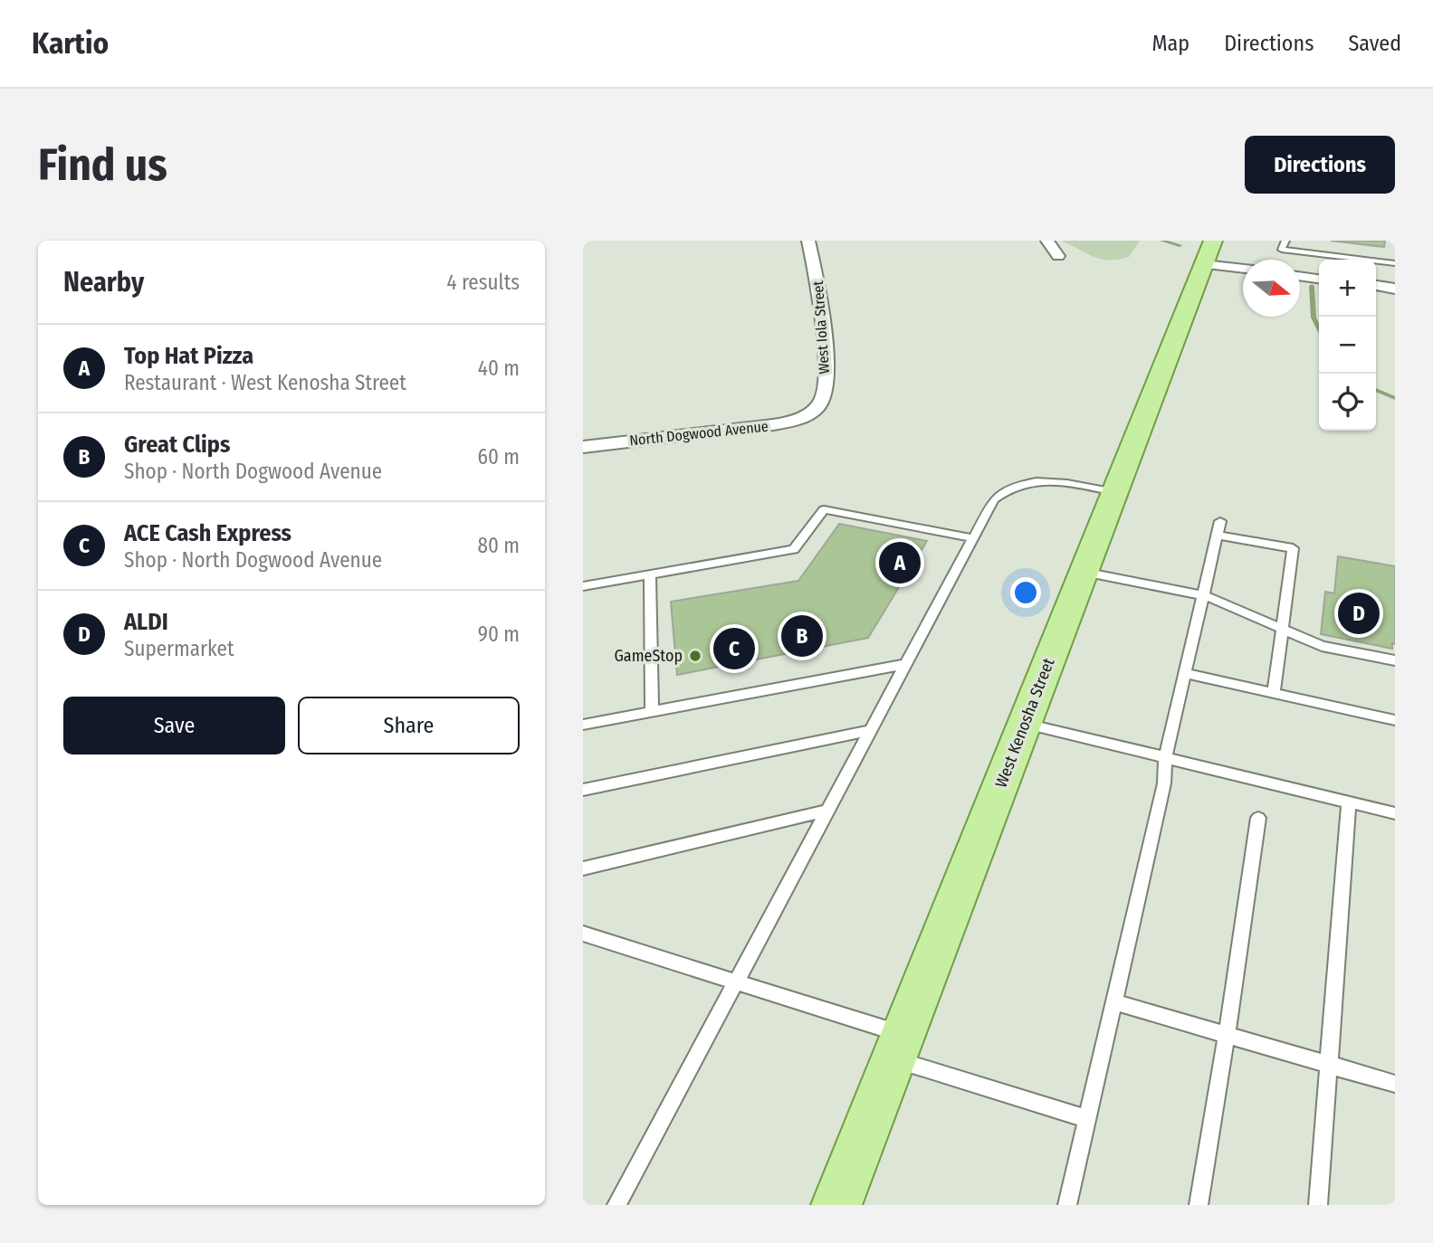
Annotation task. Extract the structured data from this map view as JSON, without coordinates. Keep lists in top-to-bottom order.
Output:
{
  "streets": {
    "main road": ["West Kenosha Street"],
    "street": ["West Iola Street", "North Dogwood Avenue"]
  },
  "crossings": [
    ["West Iola Street", "North Dogwood Avenue"]
  ],
  "places": ["GameStop"],
  "north": "right",
  "page": {
    "header": "Kartio",
    "nav": ["Map", "Directions", "Saved"],
    "buttons": [
      "Directions",
      ["Save", "Share"]
    ],
    "title": "Find us",
    "heading": ["Nearby", "4 results"],
    "map_buttons": ["+", "−"],
    "list": [
      {
        "mark": "A",
        "name": "Top Hat Pizza",
        "note": "Restaurant · West Kenosha Street",
        "value": "40 m"
      },
      {
        "mark": "B",
        "name": "Great Clips",
        "note": "Shop · North Dogwood Avenue",
        "value": "60 m"
      },
      {
        "mark": "C",
        "name": "ACE Cash Express",
        "note": "Shop · North Dogwood Avenue",
        "value": "80 m"
      },
      {
        "mark": "D",
        "name": "ALDI",
        "note": "Supermarket",
        "value": "90 m"
      }
    ],
    "pins": [
      "A",
      "D",
      "B",
      "C"
    ]
  }
}
